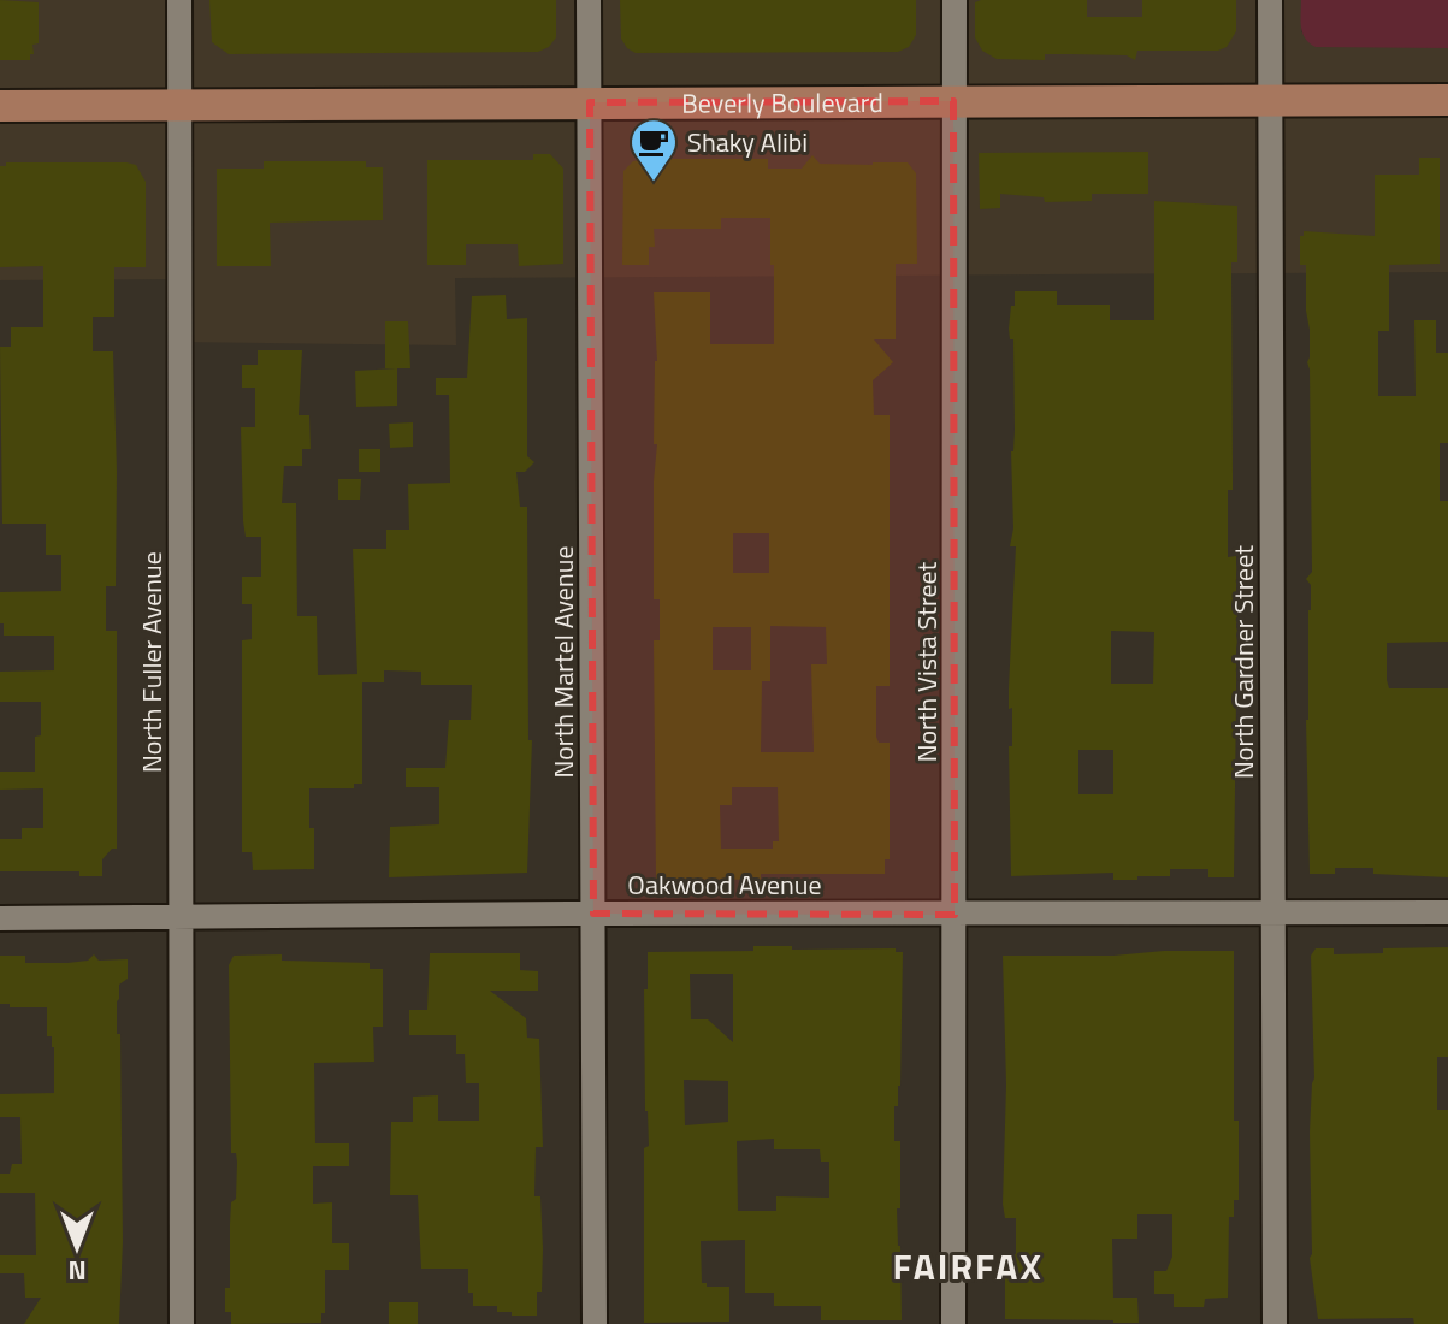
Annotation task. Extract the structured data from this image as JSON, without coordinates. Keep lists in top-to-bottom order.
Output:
{
  "streets": {
    "main road": ["Beverly Boulevard"],
    "street": [
      "North Fuller Avenue",
      "North Martel Avenue",
      "North Vista Street",
      "North Gardner Street",
      "Oakwood Avenue"
    ]
  },
  "crossings": [
    ["Beverly Boulevard", "North Fuller Avenue"],
    ["Beverly Boulevard", "North Martel Avenue"],
    ["Beverly Boulevard", "North Vista Street"],
    ["Beverly Boulevard", "North Gardner Street"],
    ["North Fuller Avenue", "Oakwood Avenue"],
    ["North Martel Avenue", "Oakwood Avenue"],
    ["North Vista Street", "Oakwood Avenue"],
    ["North Gardner Street", "Oakwood Avenue"]
  ],
  "districts": ["FAIRFAX"],
  "places": {
    "cafe": ["Shaky Alibi"]
  },
  "north": "bottom"
}
